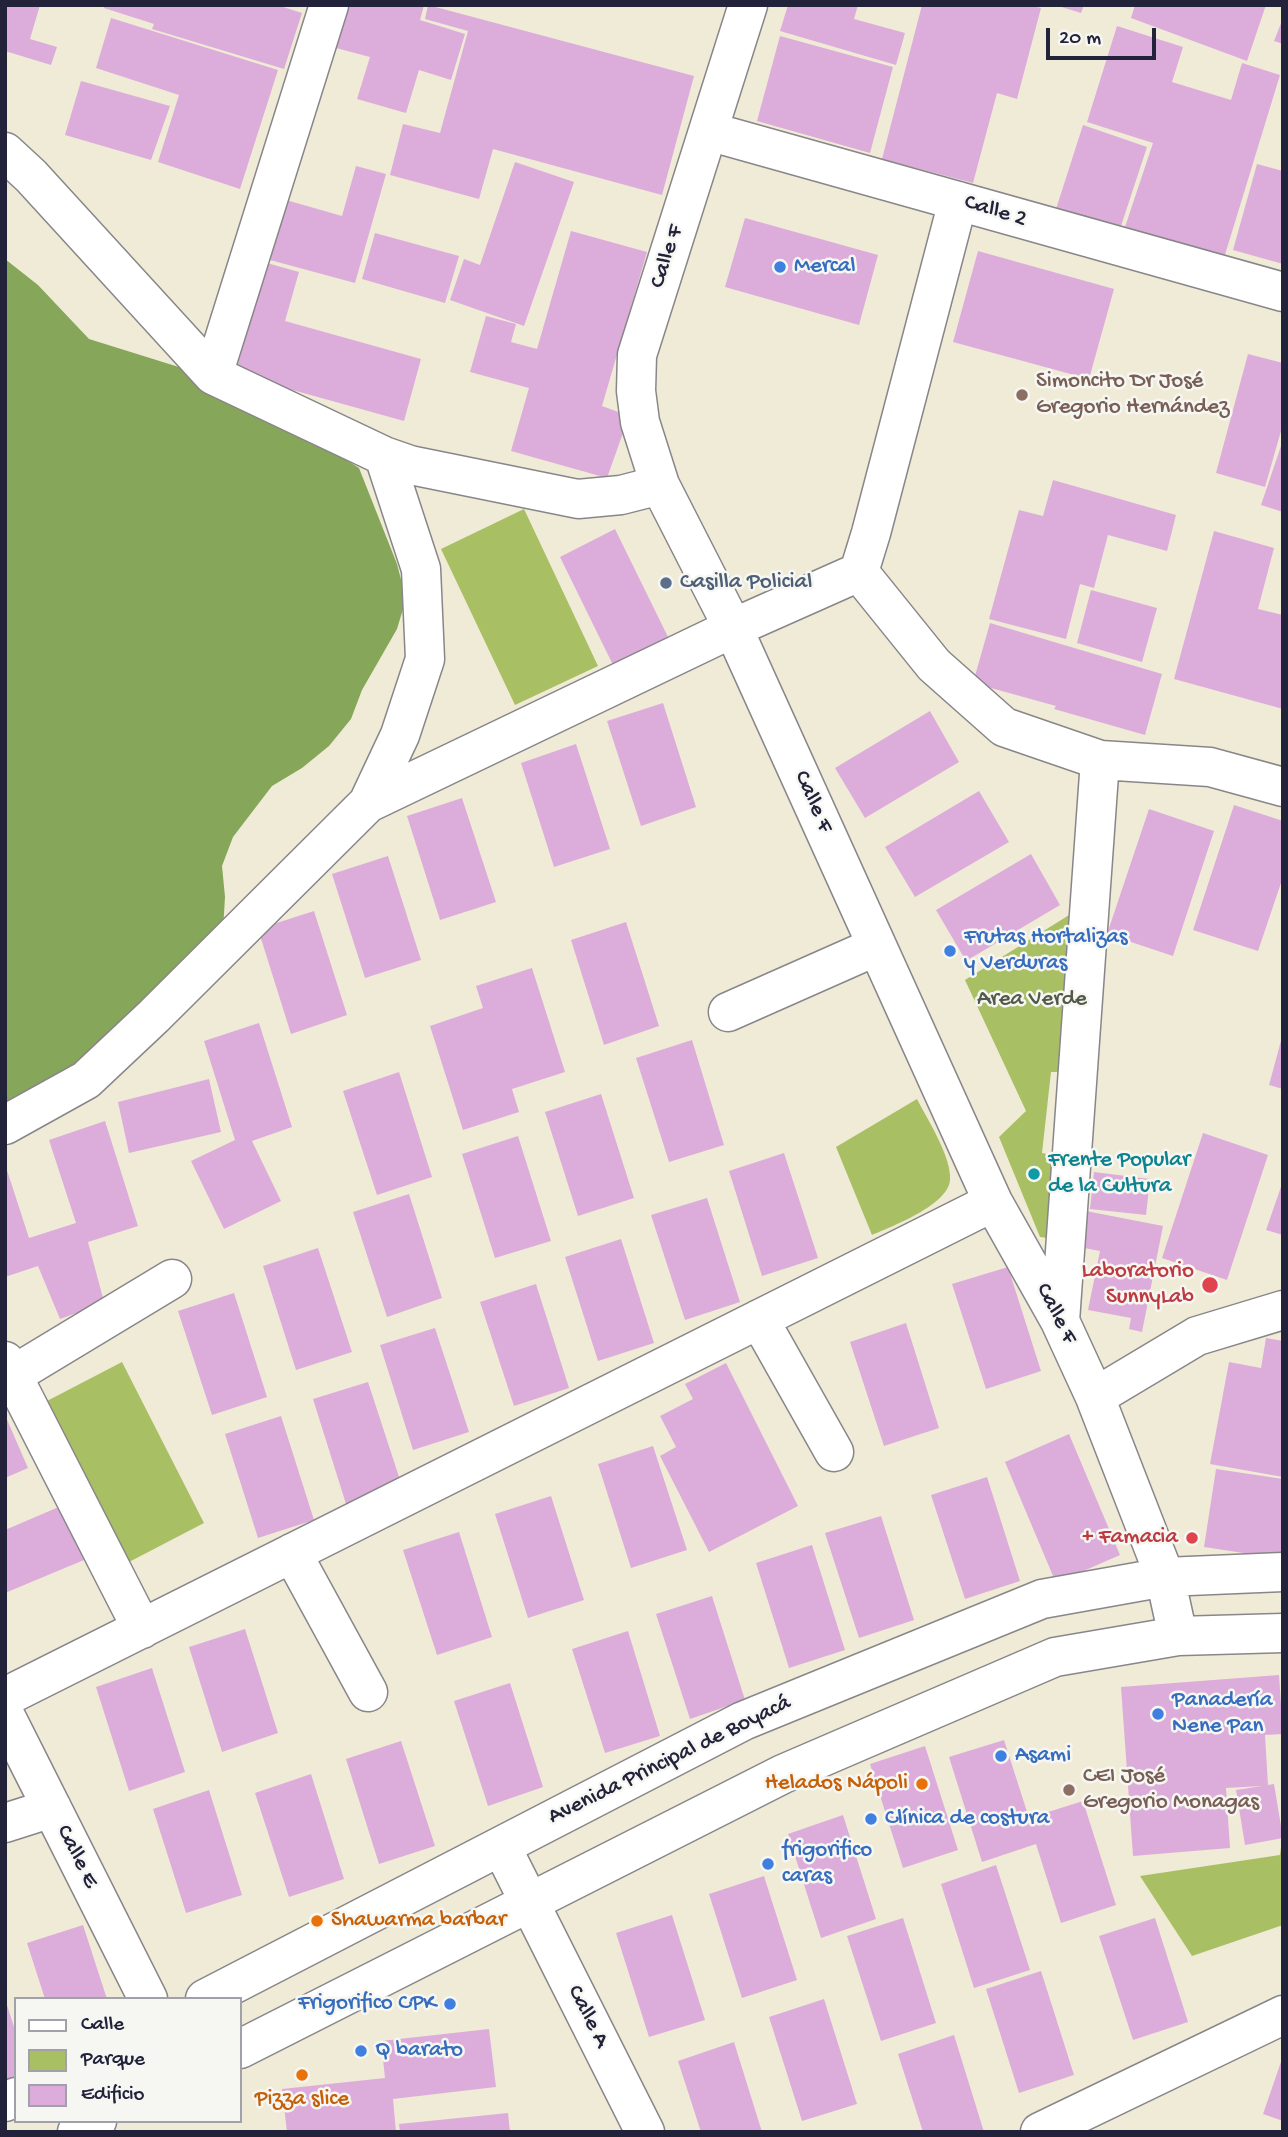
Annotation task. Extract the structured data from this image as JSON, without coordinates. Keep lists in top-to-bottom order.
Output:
{
  "streets": {
    "street": [
      "Calle 2",
      "Calle F",
      "Avenida Principal de Boyacá",
      "Calle E",
      "Calle A"
    ]
  },
  "crossings": [
    ["Calle 2", "Calle F"],
    ["Calle F", "Avenida Principal de Boyacá"],
    ["Avenida Principal de Boyacá", "Calle A"]
  ],
  "parks": ["Area Verde"],
  "places": [
    "Mercal",
    "Simoncito Dr José Gregorio Hernández",
    "Casilla Policial",
    "Frutas Hortalizas y Verduras",
    "Frente Popular de la Cultura",
    "Laboratorio SunnyLab",
    "+ Famacia",
    "Panadería Nene Pan",
    "Asami",
    "Helados Nápoli",
    "CEI José Gregorio Monagas",
    "Clínica de costura",
    "frigorifico caras",
    "Shawarma barbar",
    "Frigorifico CPK",
    "Q barato",
    "Pizza slice"
  ],
  "legend": ["Calle", "Parque", "Edificio"],
  "scale_bar": "20 m"
}
